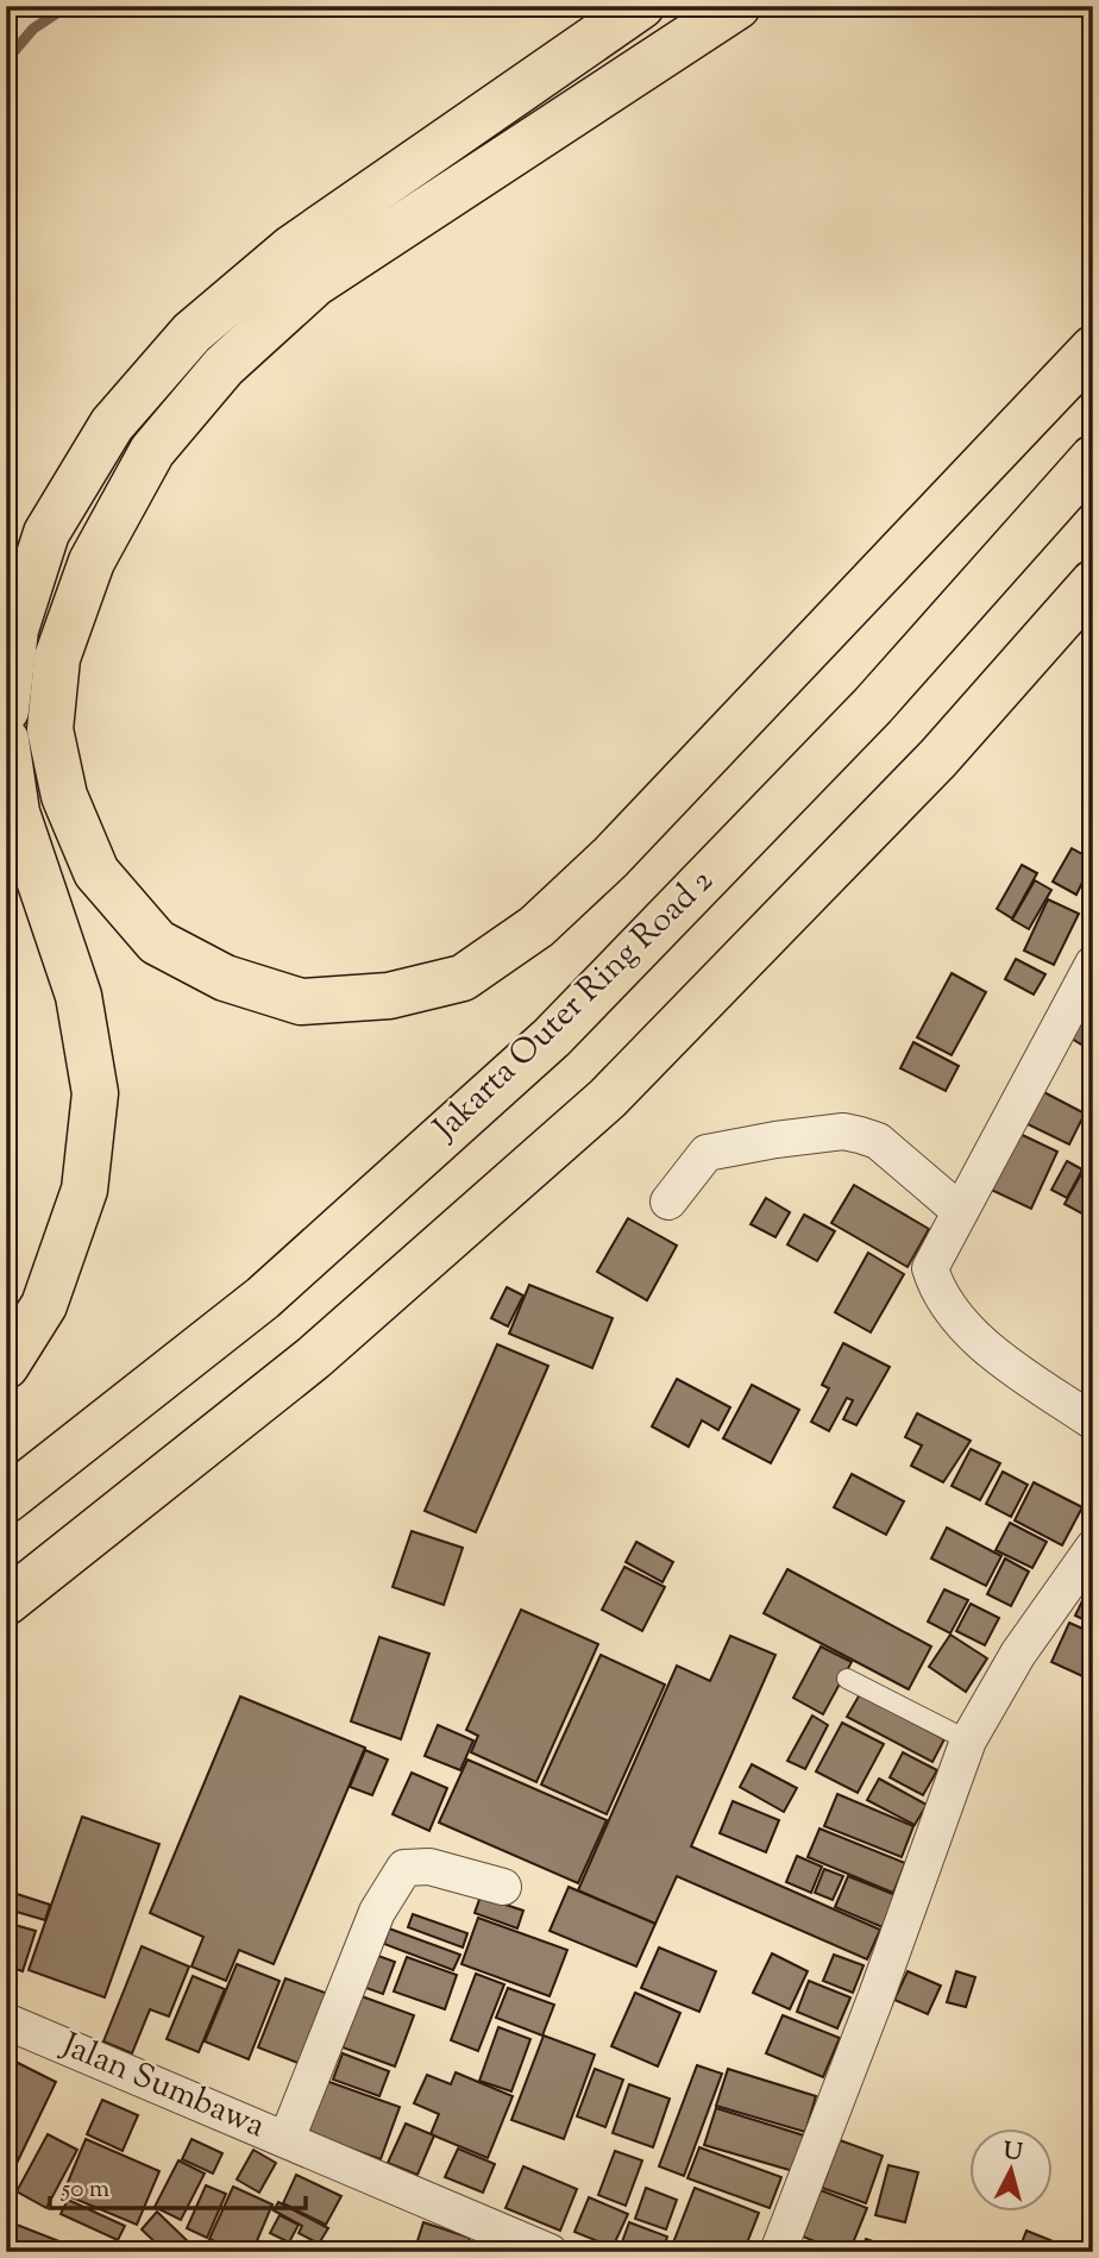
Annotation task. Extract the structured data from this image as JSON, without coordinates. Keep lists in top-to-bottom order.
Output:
{
  "streets": {
    "highway": ["Jakarta Outer Ring Road 2"],
    "street": ["Jalan Sumbawa"]
  },
  "scale_bar": "50 m",
  "north": "top"
}
